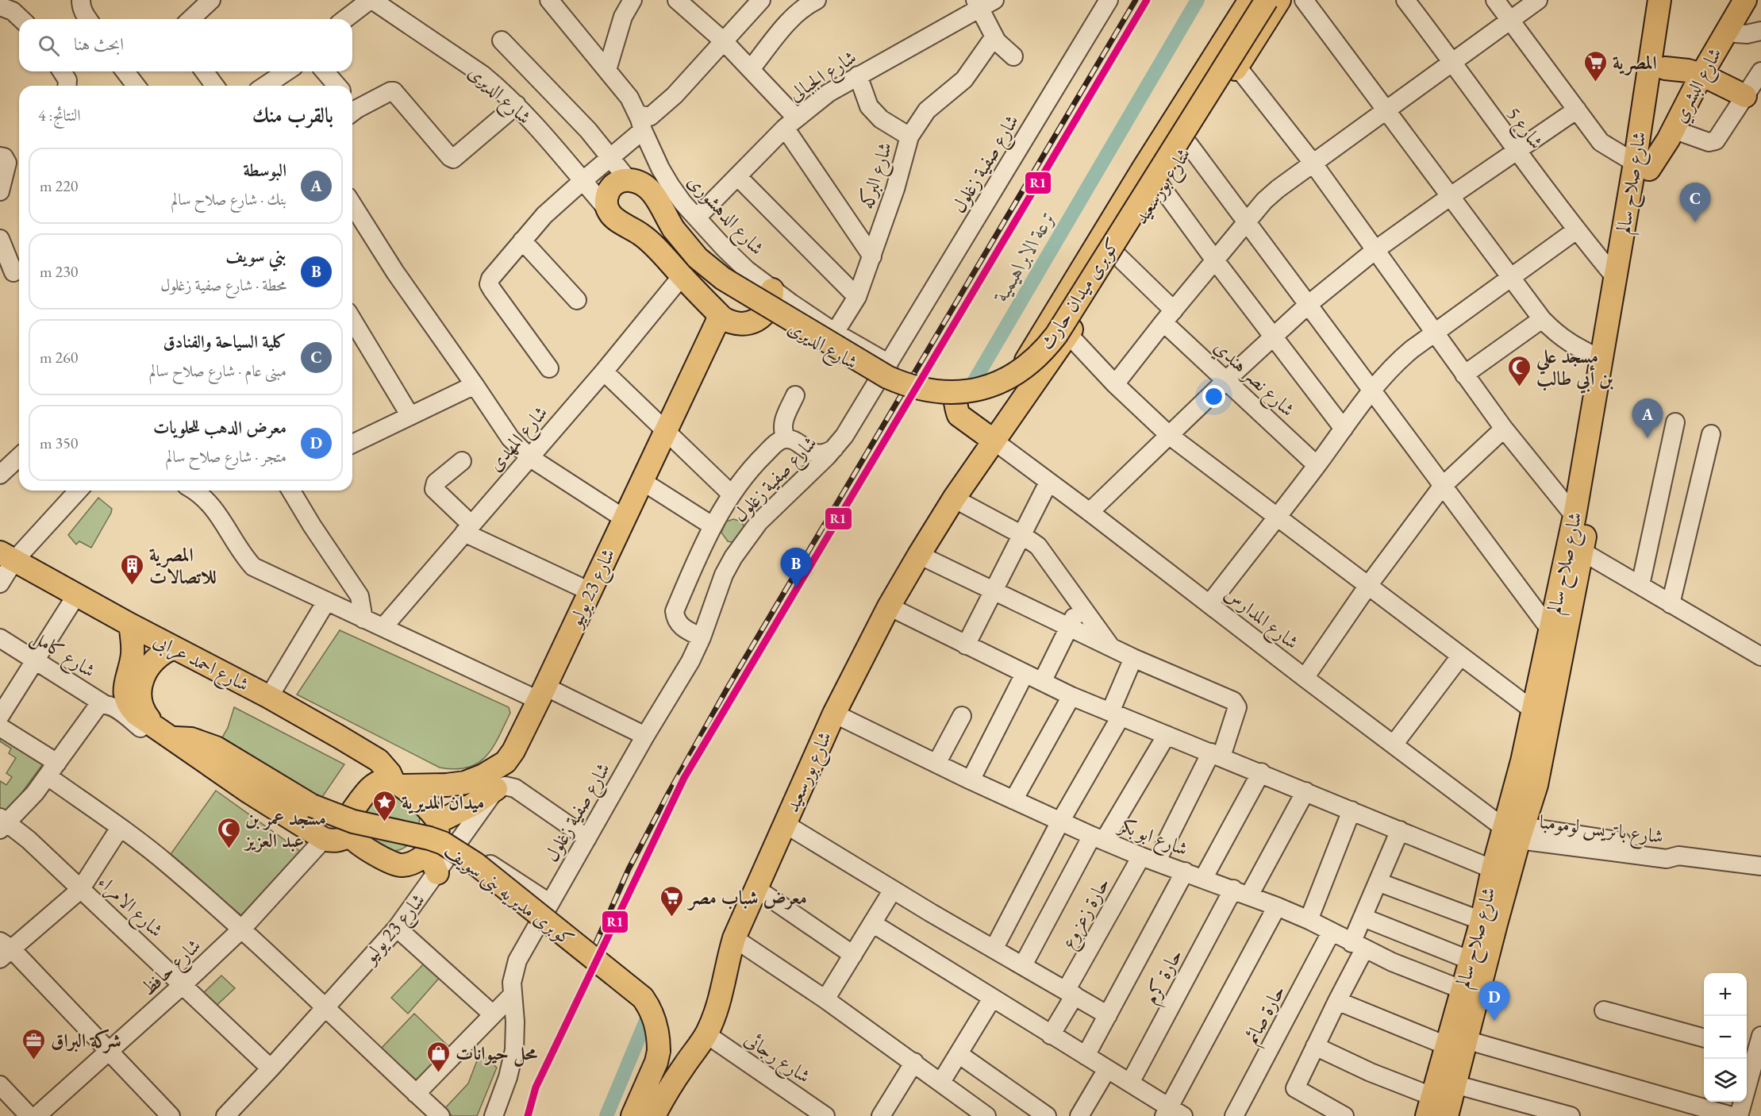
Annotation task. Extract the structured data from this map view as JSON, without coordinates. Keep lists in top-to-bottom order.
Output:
{
  "streets": {
    "main road": [
      "شارع البشري",
      "شارع الديرى",
      "شارع صلاح سالم",
      "شارع بورسعيد",
      "كوبرى ميدان حارث",
      "شارع 23 يوليو",
      "شارع احمد عرابى",
      "كوبرى مديريه بنى سويف"
    ],
    "street": [
      "شارع الجبالى",
      "شارع 5",
      "شارع صفية زغلول",
      "شارع البركه",
      "شارع الدهشورى",
      "شارع نصر هندي",
      "شارع المهدى",
      "شارع المدارس",
      "شارع كامل",
      "شارع باتريس لومومبا",
      "شارع ابو بكر",
      "شارع الامراء",
      "حارة زعزوع",
      "شارع حافظ",
      "حارة كرم",
      "حارة صائم",
      "شارع رجائى"
    ]
  },
  "crossings": [
    ["شارع الجبالى", "شارع الدهشورى"],
    ["شارع البشري", "شارع صلاح سالم"],
    ["شارع الديرى", "شارع البركه"],
    ["شارع الديرى", "شارع الدهشورى"],
    ["شارع الديرى", "شارع المهدى"],
    ["شارع الديرى", "شارع 23 يوليو"],
    ["شارع 5", "شارع صلاح سالم"],
    ["شارع صفية زغلول", "شارع الدهشورى"],
    ["شارع البركه", "شارع الدهشورى"],
    ["شارع صلاح سالم", "شارع المدارس"],
    ["شارع صلاح سالم", "شارع باتريس لومومبا"],
    ["شارع صلاح سالم", "شارع ابو بكر"],
    ["شارع بورسعيد", "شارع نصر هندي"],
    ["شارع بورسعيد", "شارع المدارس"],
    ["شارع بورسعيد", "شارع ابو بكر"],
    ["شارع بورسعيد", "شارع رجائى"],
    ["شارع الدهشورى", "كوبرى ميدان حارث"],
    ["شارع 23 يوليو", "شارع احمد عرابى"],
    ["شارع 23 يوليو", "شارع الامراء"],
    ["شارع المدارس", "شارع باتريس لومومبا"],
    ["شارع ابو بكر", "حارة زعزوع"],
    ["شارع ابو بكر", "حارة كرم"],
    ["شارع ابو بكر", "حارة صائم"],
    ["شارع الامراء", "شارع حافظ"]
  ],
  "water": ["ترعة الابراهيمية"],
  "places": {
    "supermarket": ["المصرية", "معرض شباب مصر"],
    "mosque": ["مسجد علي بن أبي طالب", "مسجد عمر بن عبد العزيز"],
    "building": ["المصرية للاتصالات"],
    "place": ["ميدان المديرية"],
    "office": ["شركة البراق"],
    "shop": ["محل حيوانات"]
  },
  "lines": ["transit line R1"],
  "page": {
    "search": "ابحث هنا",
    "heading": ["بالقرب منك", "النتائج: 4"],
    "list": [
      {
        "mark": "A",
        "name": "البوسطة",
        "note": "بنك · شارع صلاح سالم",
        "value": "220 m"
      },
      {
        "mark": "B",
        "name": "بني سويف",
        "note": "محطة · شارع صفية زغلول",
        "value": "230 m"
      },
      {
        "mark": "C",
        "name": "كلية السياحة والفنادق",
        "note": "مبنى عام · شارع صلاح سالم",
        "value": "260 m"
      },
      {
        "mark": "D",
        "name": "معرض الدهب للحلويات",
        "note": "متجر · شارع صلاح سالم",
        "value": "350 m"
      }
    ],
    "pins": [
      "C",
      "A",
      "B",
      "D"
    ],
    "map_buttons": ["+", "−"]
  }
}
